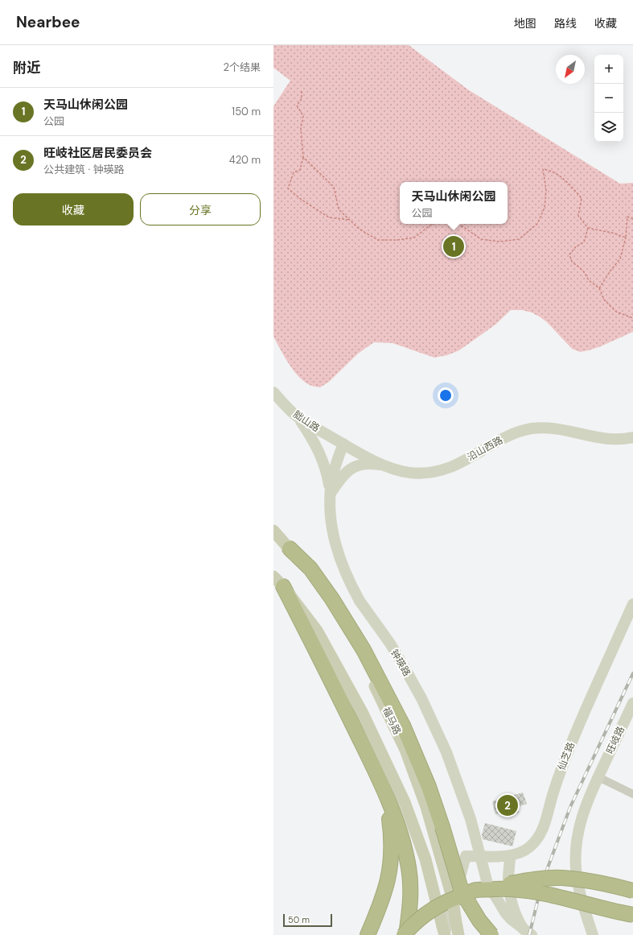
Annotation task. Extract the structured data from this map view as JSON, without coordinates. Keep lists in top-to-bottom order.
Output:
{
  "streets": {
    "main road": ["福马路"],
    "street": [
      "胐山路",
      "沿山西路",
      "钟瑛路",
      "旺岐路",
      "仙芝路"
    ]
  },
  "crossings": [
    ["胐山路", "沿山西路"],
    ["胐山路", "钟瑛路"],
    ["沿山西路", "钟瑛路"]
  ],
  "scale_bar": "50 m",
  "north": "bottom left",
  "page": {
    "header": "Nearbee",
    "nav": ["地图", "路线", "收藏"],
    "heading": ["附近", "2个结果"],
    "map_buttons": ["+", "−"],
    "list": [
      {
        "mark": "1",
        "name": "天马山休闲公园",
        "note": "公园",
        "value": "150 m"
      },
      {
        "mark": "2",
        "name": "旺岐社区居民委员会",
        "note": "公共建筑 · 钟瑛路",
        "value": "420 m"
      }
    ],
    "popup": ["天马山休闲公园", "公园"],
    "buttons": ["收藏", "分享"],
    "pins": ["1", "2"],
    "scale": "50 m"
  }
}
